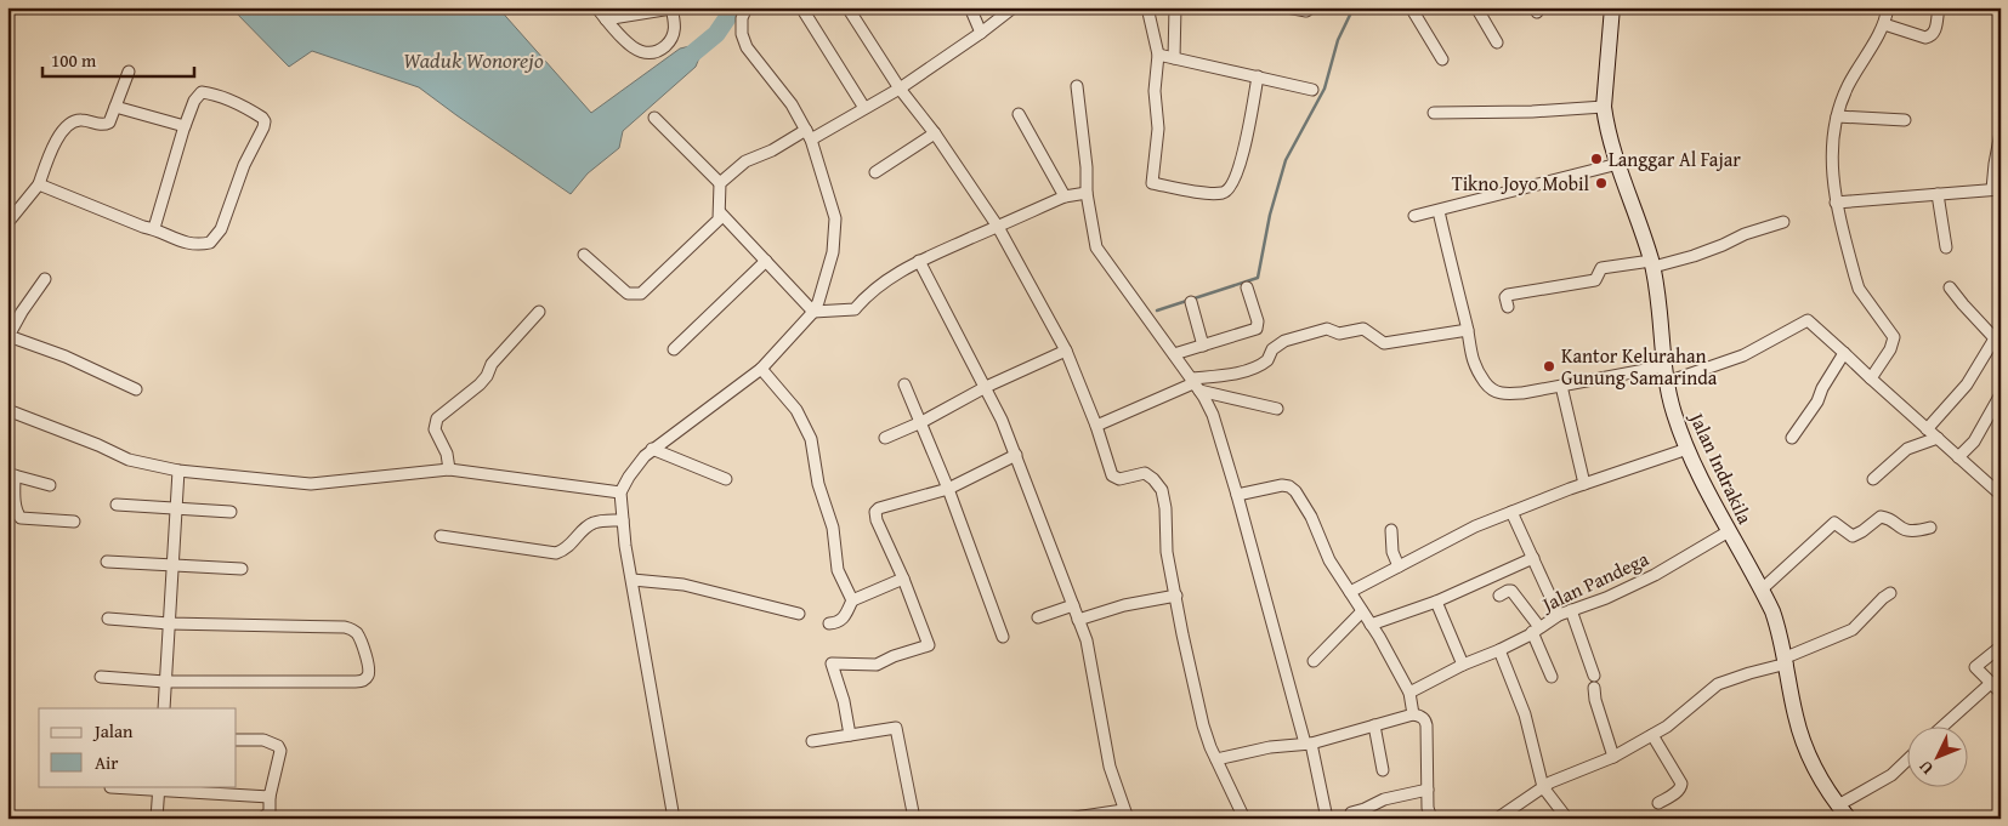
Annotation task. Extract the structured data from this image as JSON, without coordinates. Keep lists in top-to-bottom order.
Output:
{
  "streets": {
    "street": ["Jalan Indrakila", "Jalan Pandega"]
  },
  "crossings": [
    ["Jalan Indrakila", "Jalan Pandega"]
  ],
  "water": ["Waduk Wonorejo"],
  "places": ["Langgar Al Fajar", "Tikno Joyo Mobil", "Kantor Kelurahan Gunung Samarinda"],
  "legend": ["Jalan", "Air"],
  "scale_bar": "100 m",
  "north": "bottom left"
}
